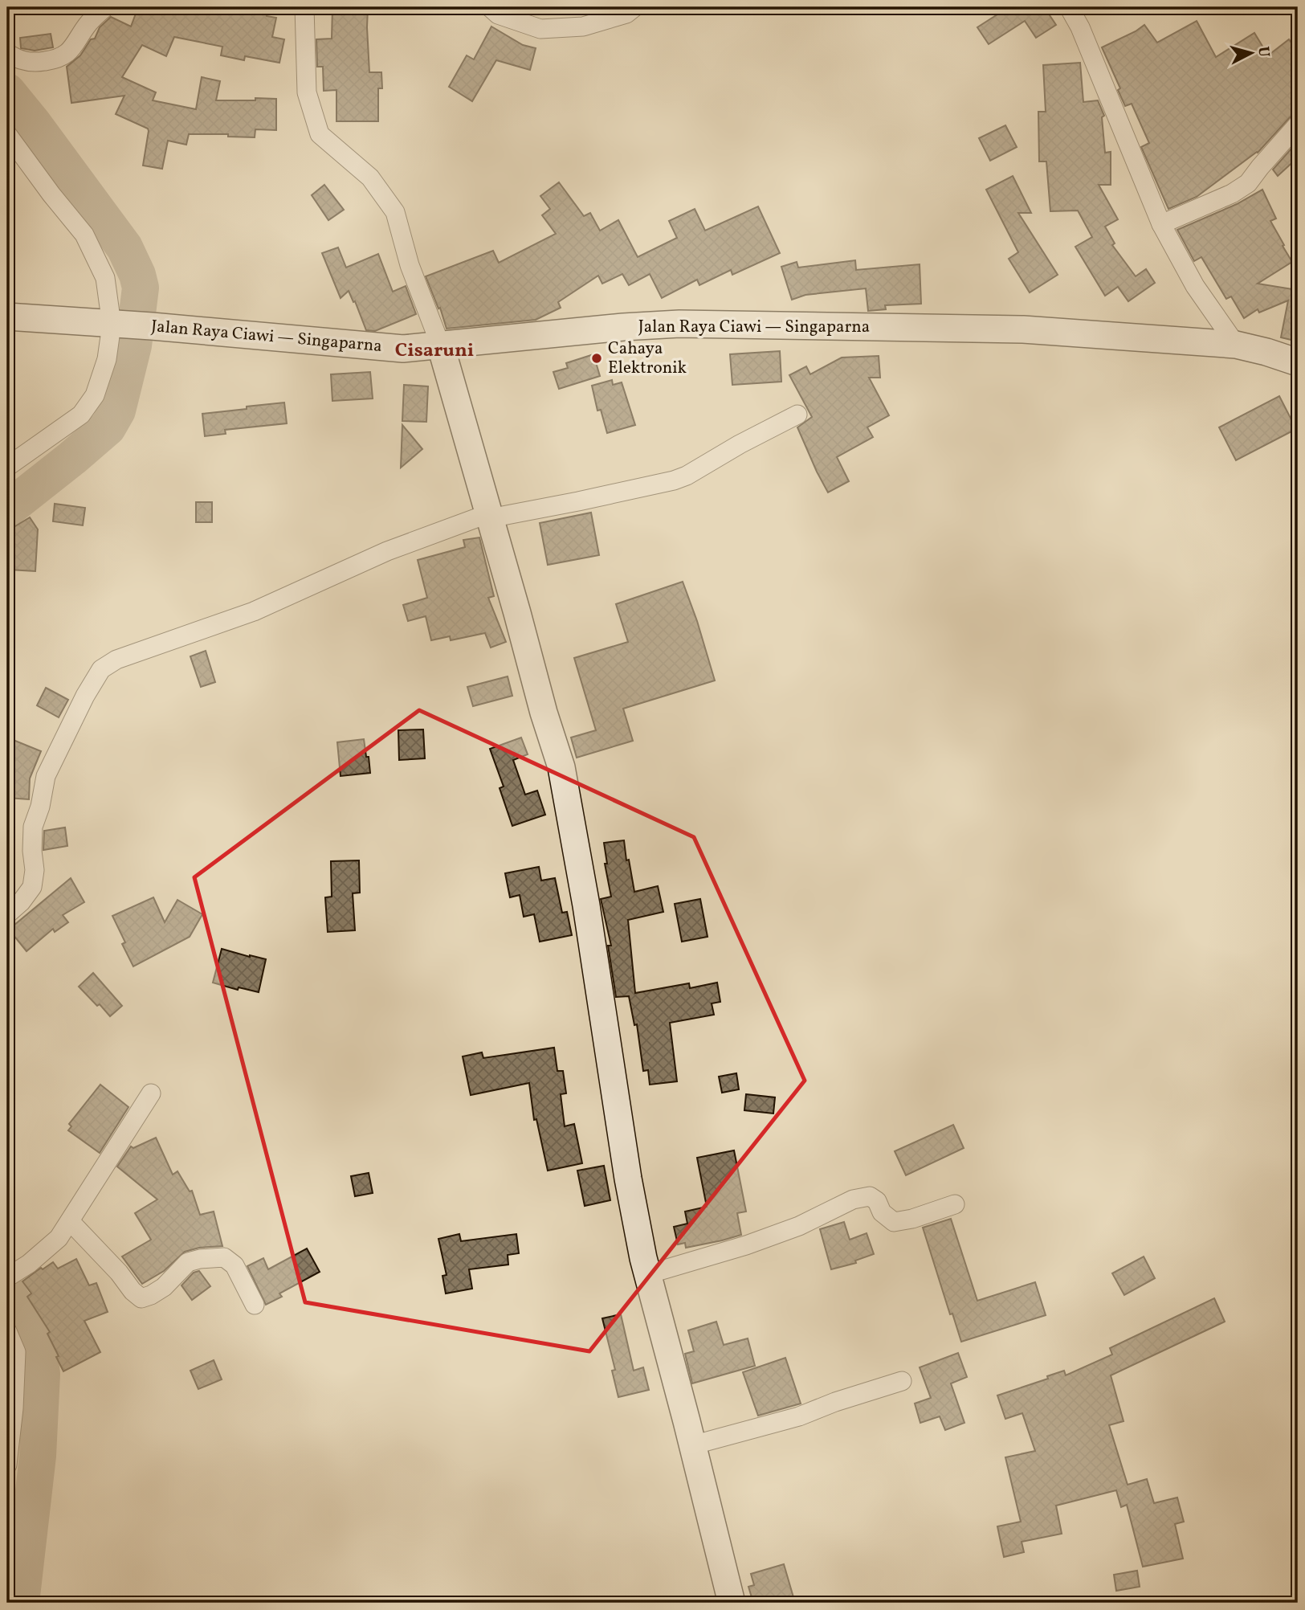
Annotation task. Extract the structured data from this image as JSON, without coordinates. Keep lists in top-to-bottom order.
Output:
{
  "streets": {
    "main road": ["Jalan Raya Ciawi — Singaparna"]
  },
  "districts": ["Cisaruni"],
  "places": ["Cahaya Elektronik"],
  "north": "right"
}
